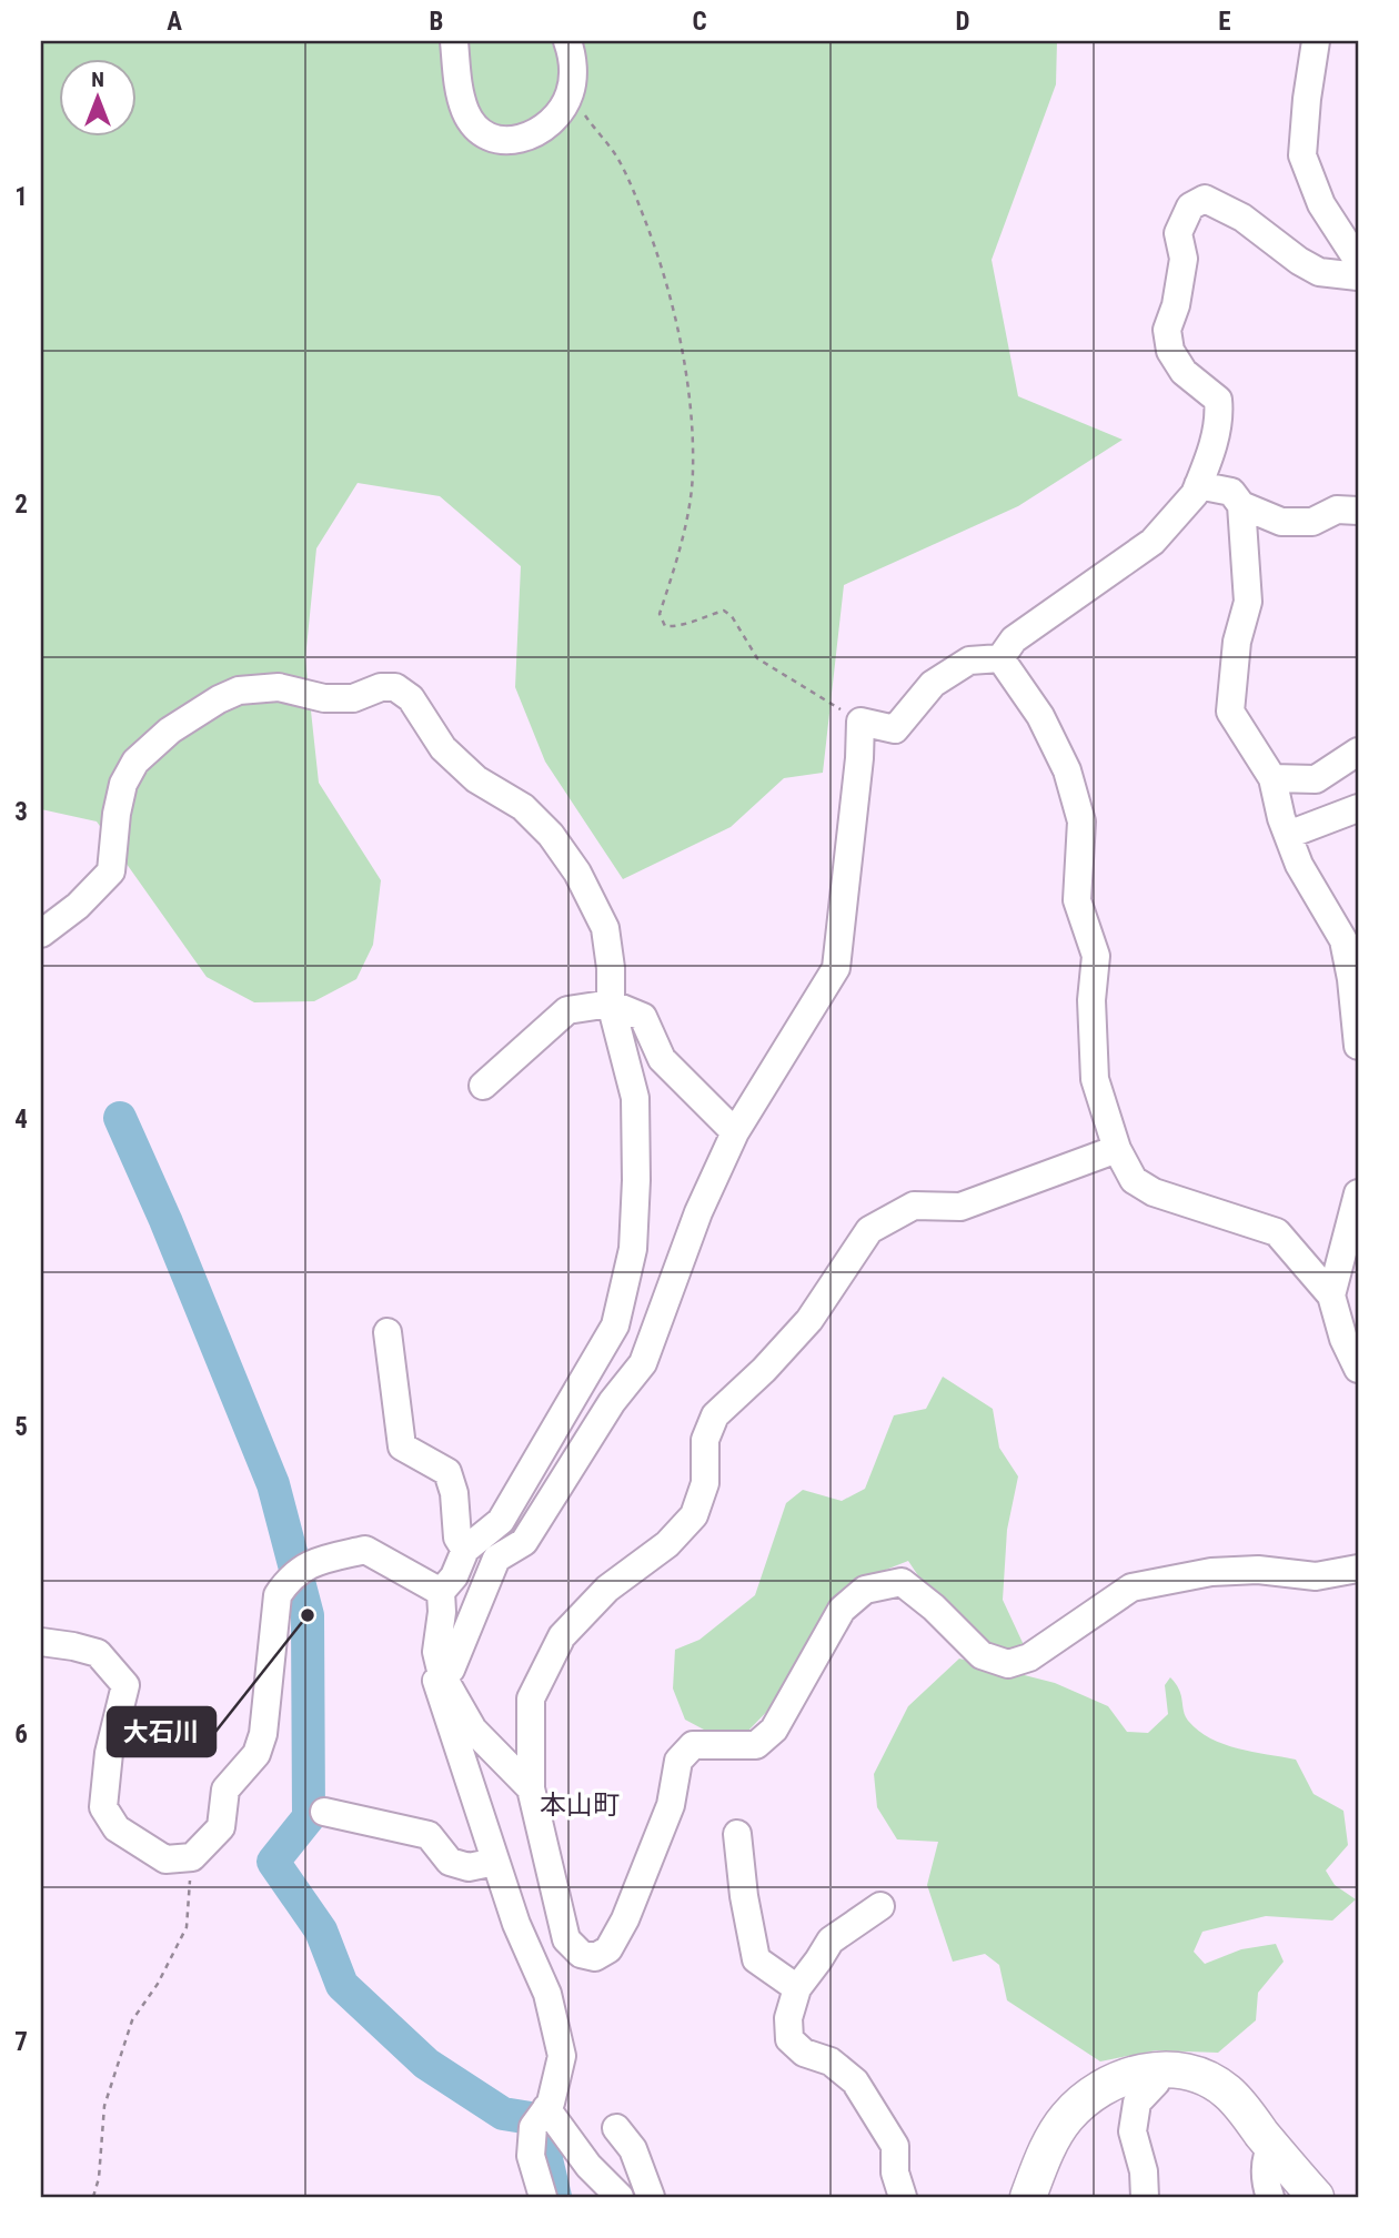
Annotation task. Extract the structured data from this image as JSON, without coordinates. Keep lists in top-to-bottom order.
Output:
{
  "districts": ["本山町"],
  "places": ["大石川"],
  "north": "top",
  "grid": {
    "columns": [
      "A",
      "B",
      "C",
      "D",
      "E"
    ],
    "rows": [
      "1",
      "2",
      "3",
      "4",
      "5",
      "6",
      "7"
    ]
  }
}
